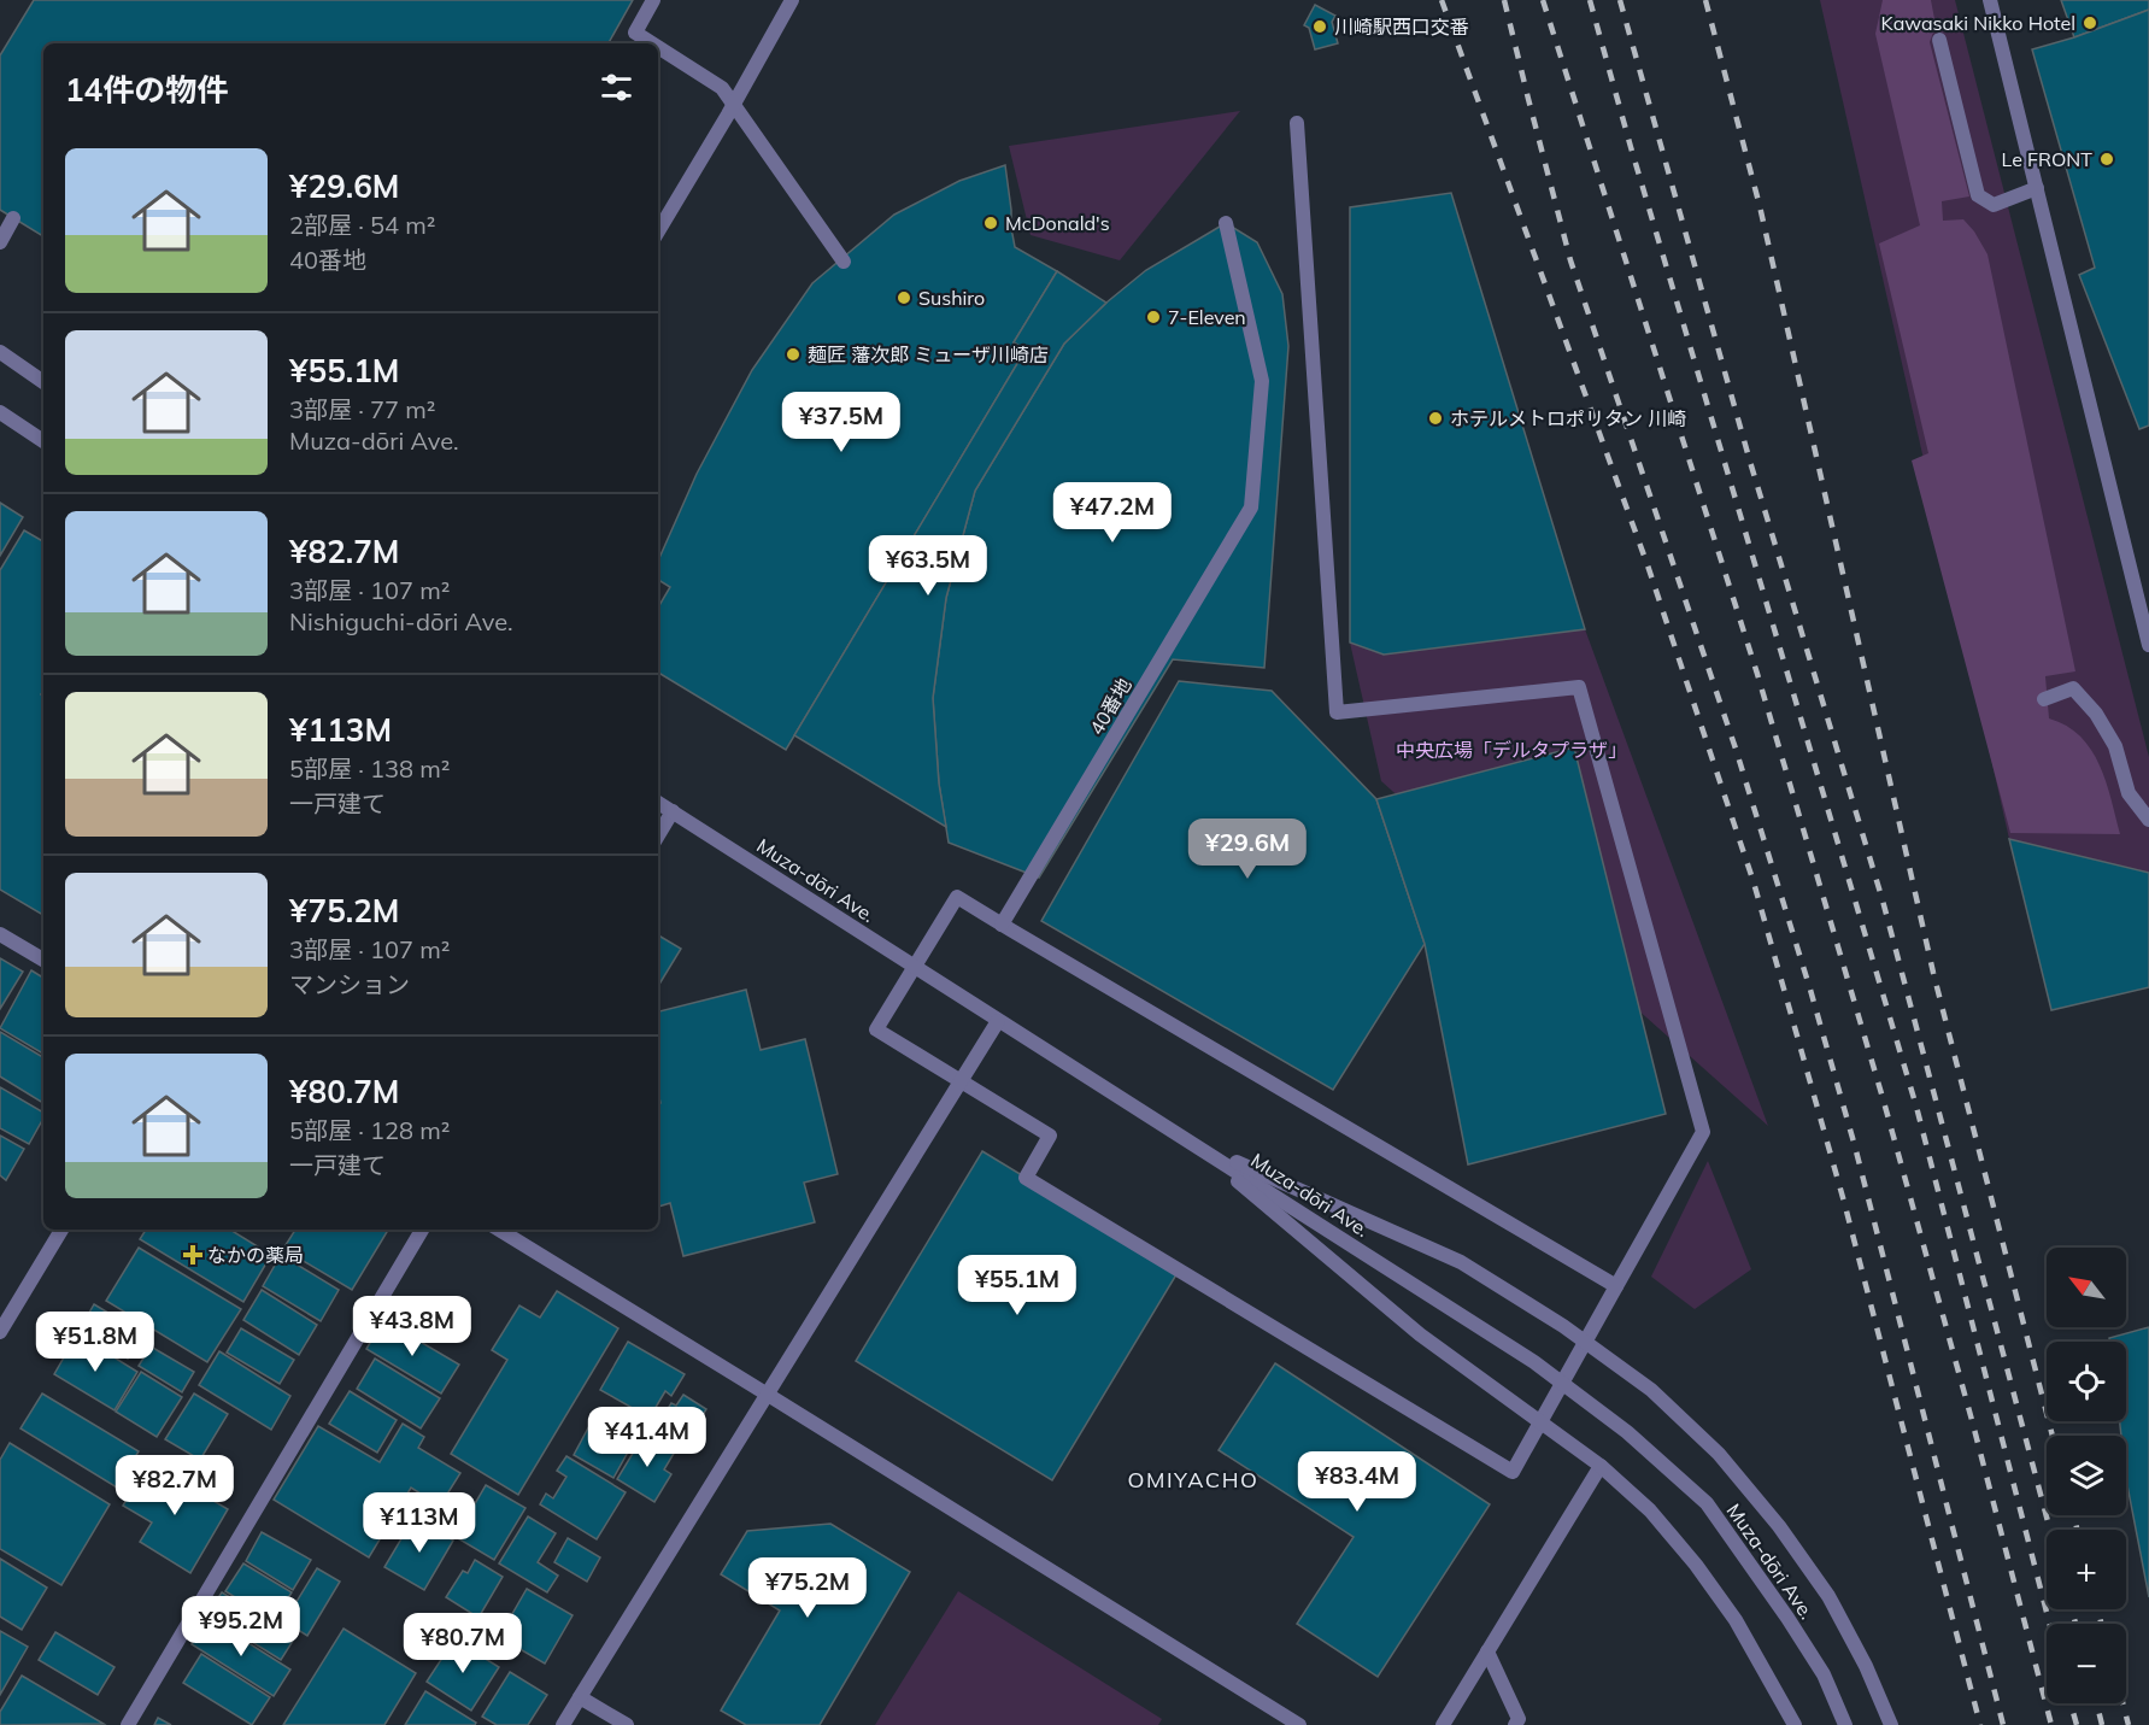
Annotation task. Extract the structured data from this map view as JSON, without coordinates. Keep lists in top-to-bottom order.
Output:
{
  "streets": {
    "street": ["40番地", "Muza-dōri Ave."]
  },
  "districts": ["OMIYACHO"],
  "parks": ["中央広場「デルタプラザ」"],
  "places": {
    "other": [
      "Kawasaki Nikko Hotel",
      "川崎駅西口交番",
      "Le FRONT",
      "McDonald's",
      "Sushiro",
      "7-Eleven",
      "麺匠 藩次郎 ミューザ川崎店",
      "ホテルメトロポリタン 川崎"
    ],
    "health": ["なかの薬局"]
  },
  "north": "top left",
  "page": {
    "heading": "14件の物件",
    "list": [
      {
        "name": "¥29.6M",
        "note": "2部屋 · 54 m² · 40番地"
      },
      {
        "name": "¥55.1M",
        "note": "3部屋 · 77 m² · Muza-dōri Ave."
      },
      {
        "name": "¥82.7M",
        "note": "3部屋 · 107 m² · Nishiguchi-dōri Ave."
      },
      {
        "name": "¥113M",
        "note": "5部屋 · 138 m² · 一戸建て"
      },
      {
        "name": "¥75.2M",
        "note": "3部屋 · 107 m² · マンション"
      },
      {
        "name": "¥80.7M",
        "note": "5部屋 · 128 m² · 一戸建て"
      }
    ],
    "price": [
      "¥37.5M",
      "¥47.2M",
      "¥63.5M",
      "¥29.6M",
      "¥55.1M",
      "¥43.8M",
      "¥51.8M",
      "¥41.4M",
      "¥83.4M",
      "¥82.7M",
      "¥113M",
      "¥75.2M",
      "¥95.2M",
      "¥80.7M"
    ],
    "map_buttons": ["+", "−"]
  }
}
